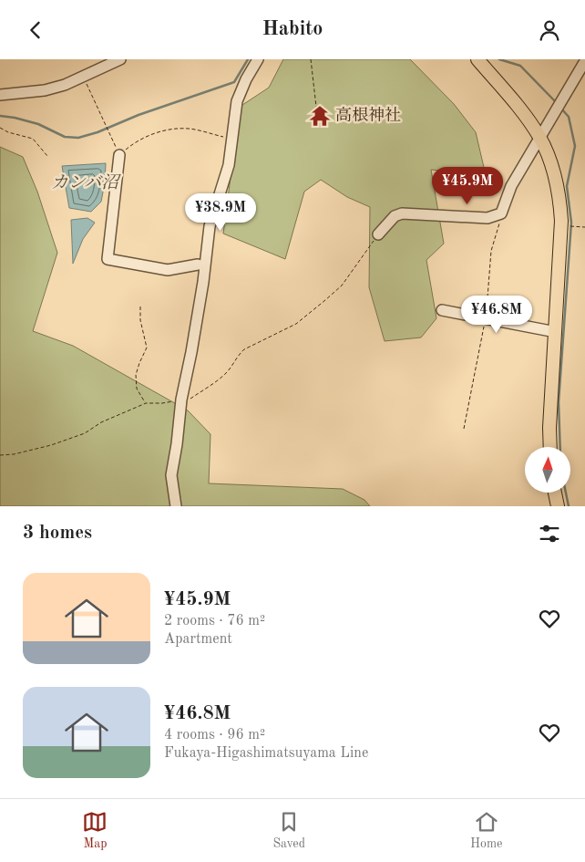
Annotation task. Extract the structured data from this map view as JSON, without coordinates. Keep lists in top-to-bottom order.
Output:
{
  "water": ["カンバ沼"],
  "places": {
    "temple": ["高根神社"]
  },
  "north": "top",
  "page": {
    "header": "Habito",
    "price": ["¥45.9M", "¥38.9M", "¥46.8M"],
    "heading": "3 homes",
    "list": [
      {
        "name": "¥45.9M",
        "note": "2 rooms · 76 m² · Apartment"
      },
      {
        "name": "¥46.8M",
        "note": "4 rooms · 96 m² · Fukaya-Higashimatsuyama Line"
      }
    ],
    "tabs": ["Map", "Saved", "Home"]
  }
}
